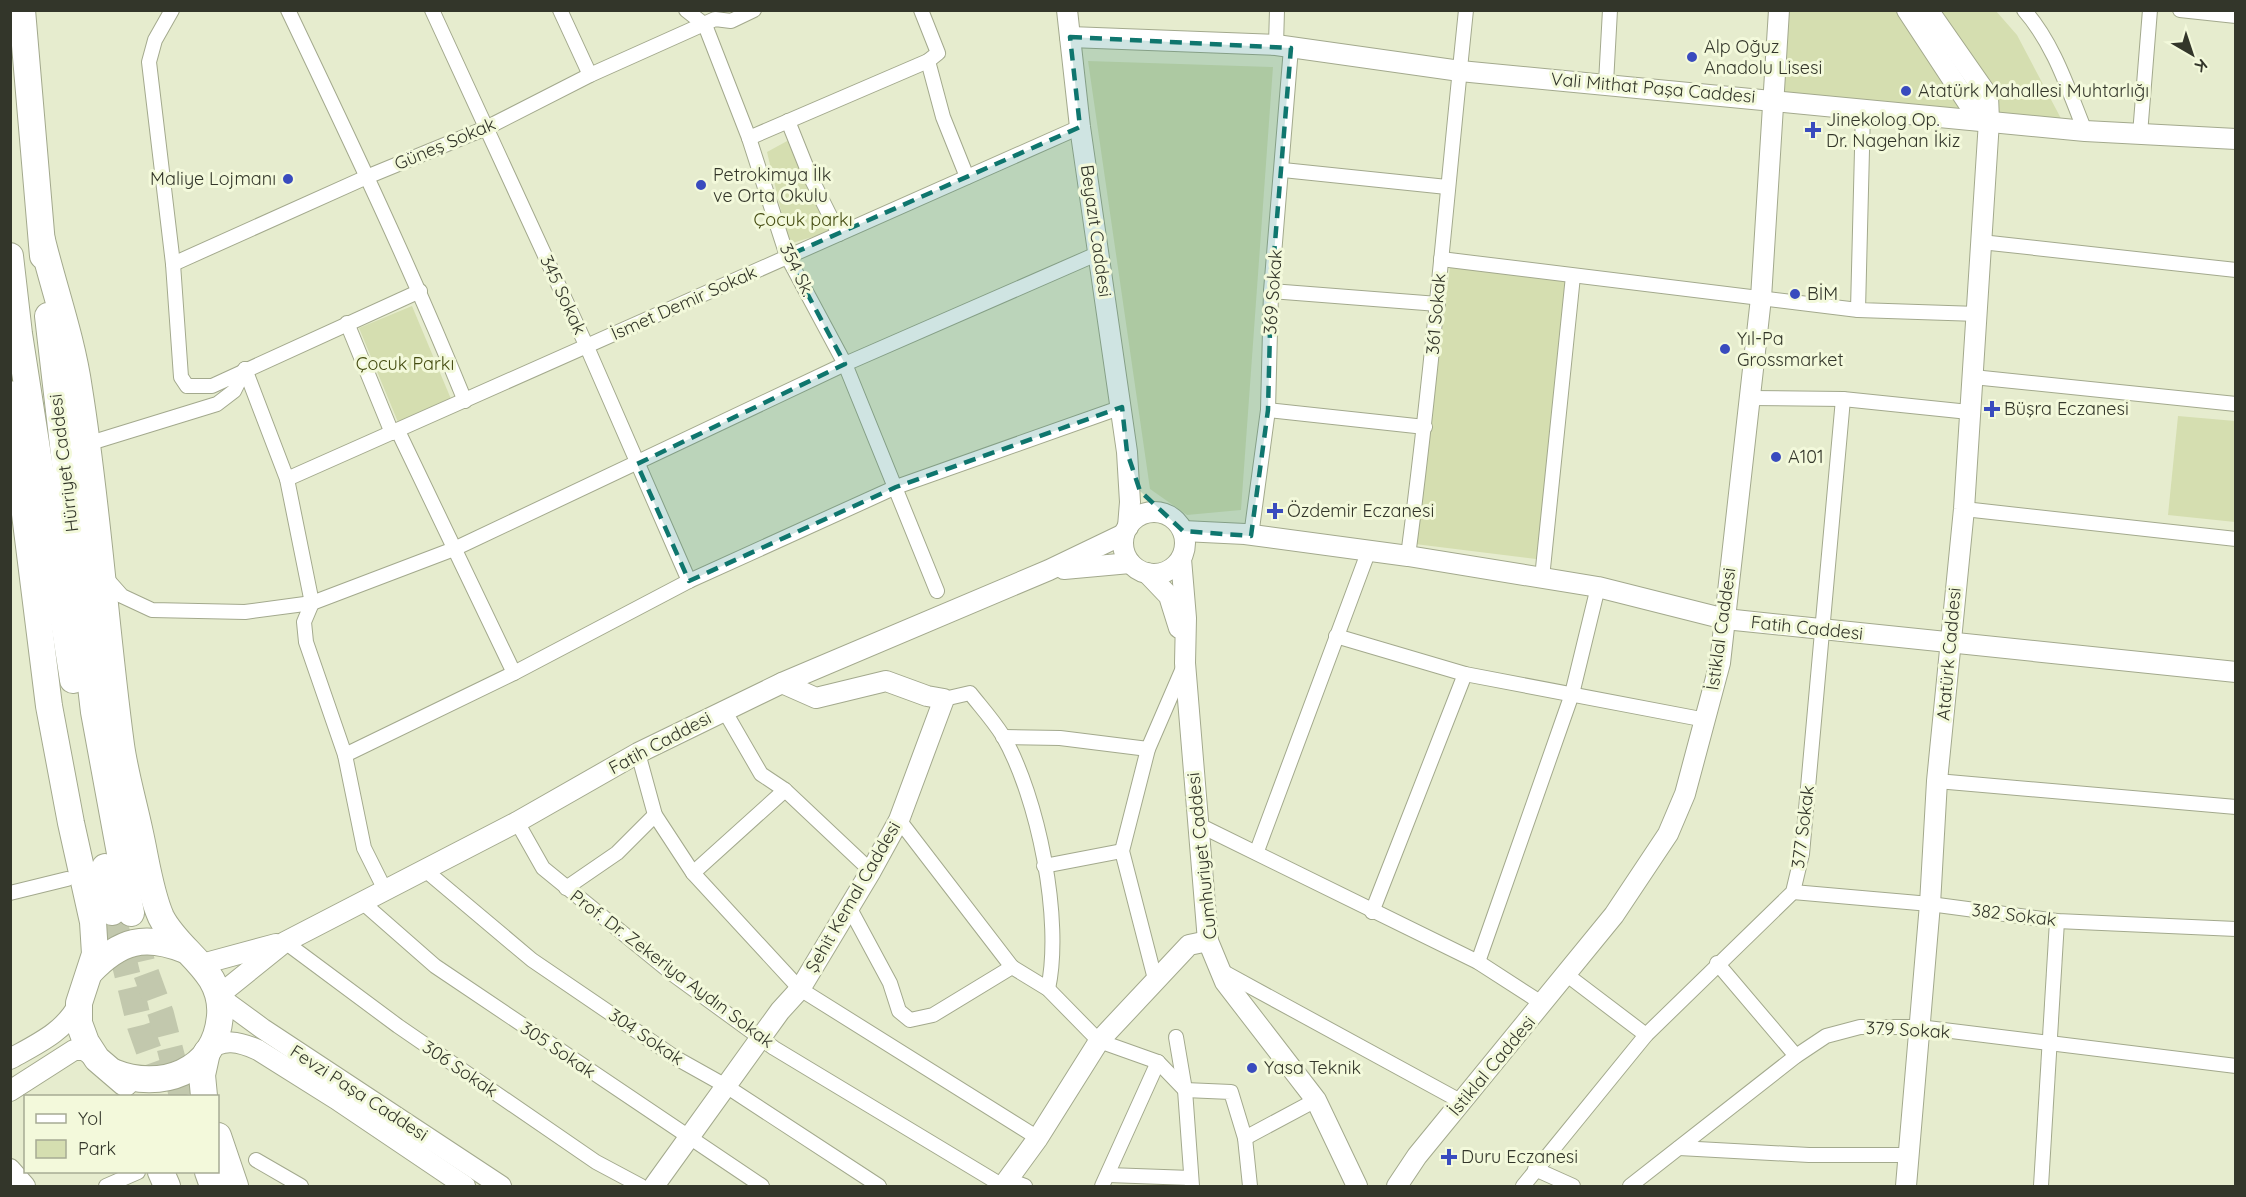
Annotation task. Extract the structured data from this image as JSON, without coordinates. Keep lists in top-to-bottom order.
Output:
{
  "streets": {
    "highway": ["Hürriyet Caddesi"],
    "street": [
      "Vali Mithat Paşa Caddesi",
      "Güneş Sokak",
      "Beyazıt Caddesi",
      "354 Sk.",
      "369 Sokak",
      "345 Sokak",
      "İsmet Demir Sokak",
      "361 Sokak",
      "Fatih Caddesi",
      "İstiklal Caddesi",
      "Atatürk Caddesi",
      "377 Sokak",
      "Cumhuriyet Caddesi",
      "Şehit Kemal Caddesi",
      "382 Sokak",
      "Prof. Dr. Zekeriya Aydın Sokak",
      "379 Sokak",
      "304 Sokak",
      "305 Sokak",
      "306 Sokak",
      "Fevzi Paşa Caddesi"
    ]
  },
  "crossings": [
    ["Vali Mithat Paşa Caddesi", "Beyazıt Caddesi"],
    ["Vali Mithat Paşa Caddesi", "369 Sokak"],
    ["Vali Mithat Paşa Caddesi", "361 Sokak"],
    ["Vali Mithat Paşa Caddesi", "İstiklal Caddesi"],
    ["Vali Mithat Paşa Caddesi", "Atatürk Caddesi"],
    ["Güneş Sokak", "354 Sk."],
    ["Güneş Sokak", "345 Sokak"],
    ["Beyazıt Caddesi", "İsmet Demir Sokak"],
    ["354 Sk.", "İsmet Demir Sokak"],
    ["369 Sokak", "Fatih Caddesi"],
    ["345 Sokak", "İsmet Demir Sokak"],
    ["361 Sokak", "Fatih Caddesi"],
    ["Fatih Caddesi", "İstiklal Caddesi"],
    ["Fatih Caddesi", "Atatürk Caddesi"],
    ["Fatih Caddesi", "377 Sokak"],
    ["Fatih Caddesi", "Cumhuriyet Caddesi"],
    ["Fatih Caddesi", "Prof. Dr. Zekeriya Aydın Sokak"],
    ["Fatih Caddesi", "304 Sokak"],
    ["Fatih Caddesi", "305 Sokak"],
    ["Fatih Caddesi", "306 Sokak"],
    ["Fatih Caddesi", "Fevzi Paşa Caddesi"],
    ["Atatürk Caddesi", "382 Sokak"],
    ["Atatürk Caddesi", "379 Sokak"],
    ["377 Sokak", "382 Sokak"],
    ["Şehit Kemal Caddesi", "Prof. Dr. Zekeriya Aydın Sokak"],
    ["Şehit Kemal Caddesi", "304 Sokak"],
    ["Şehit Kemal Caddesi", "305 Sokak"]
  ],
  "parks": ["Çocuk parkı", "Çocuk Parkı"],
  "places": {
    "other": [
      "Alp Oğuz Anadolu Lisesi",
      "Atatürk Mahallesi Muhtarlığı",
      "Maliye Lojmanı",
      "Petrokimya İlk ve Orta Okulu",
      "BİM",
      "Yıl-Pa Grossmarket",
      "A101",
      "Yasa Teknik"
    ],
    "health": [
      "Jinekolog Op. Dr. Nagehan İkiz",
      "Büşra Eczanesi",
      "Özdemir Eczanesi",
      "Duru Eczanesi"
    ]
  },
  "legend": ["Yol", "Park"],
  "north": "bottom right"
}
